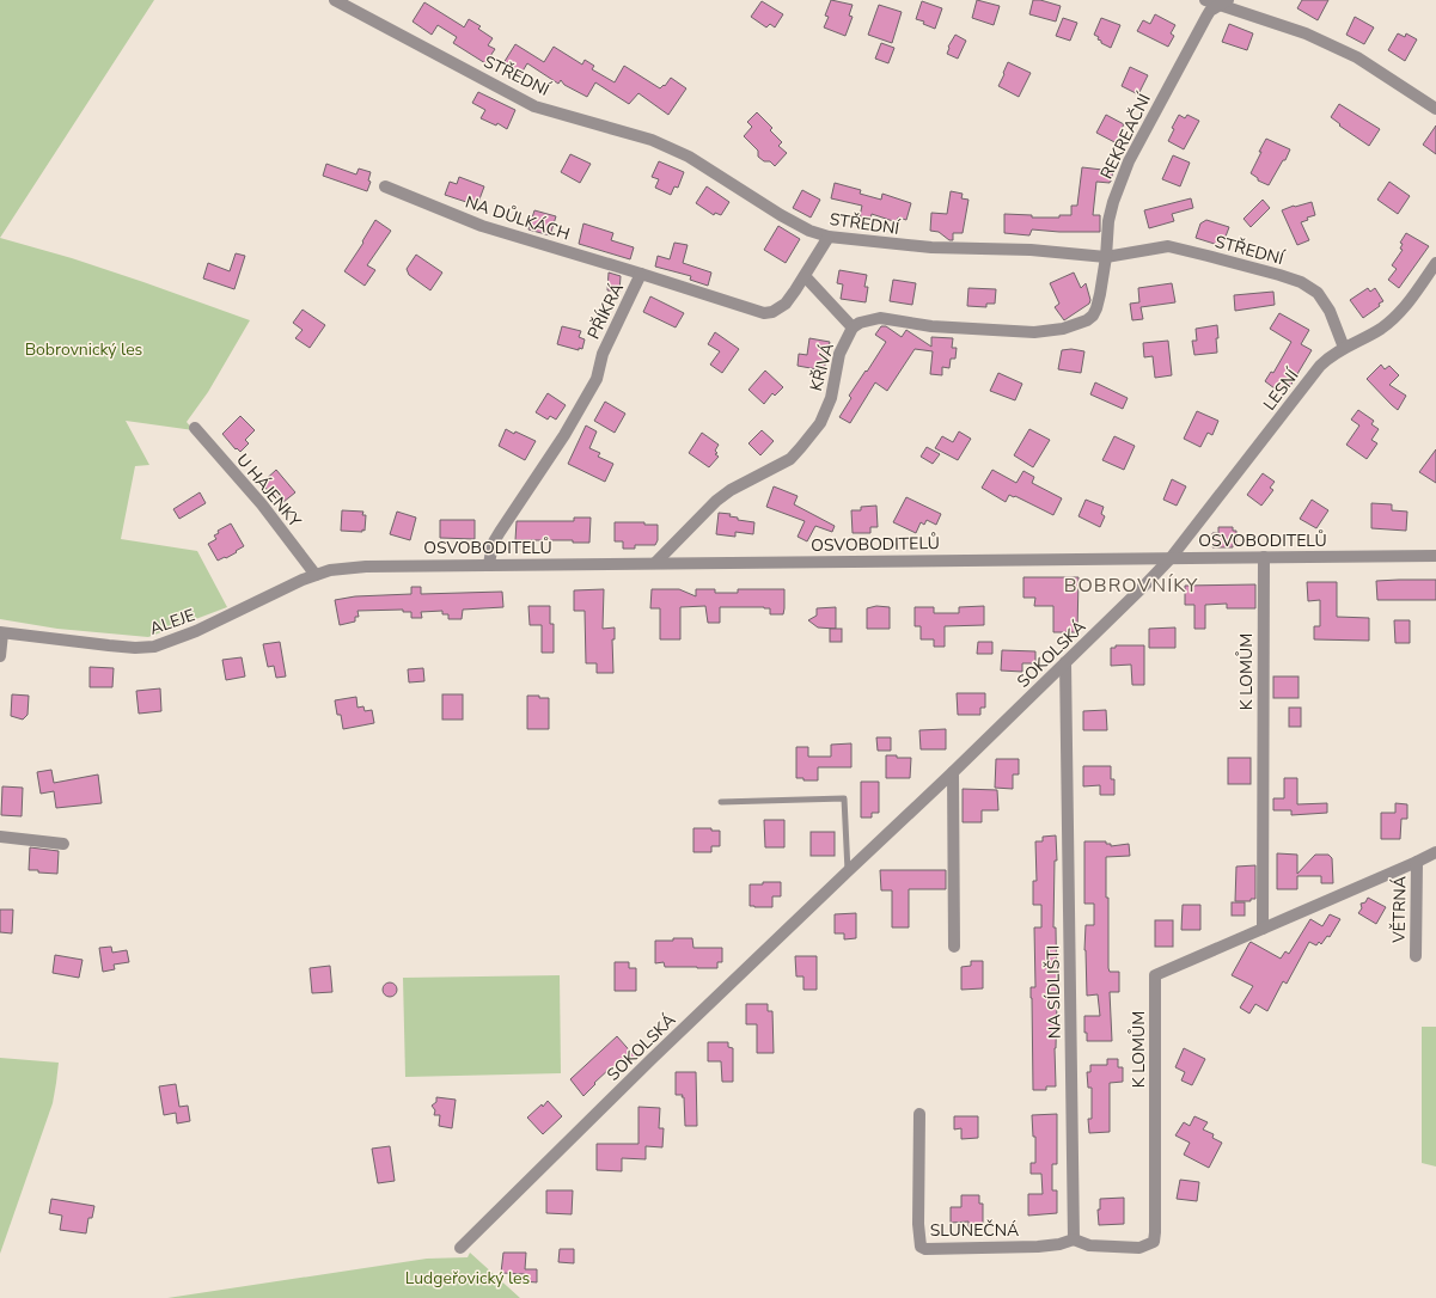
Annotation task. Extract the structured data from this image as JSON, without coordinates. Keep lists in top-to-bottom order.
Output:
{
  "streets": {
    "street": [
      "STŘEDNÍ",
      "REKREAČNÍ",
      "NA DŮLKÁCH",
      "PŘÍKRÁ",
      "KŘIVÁ",
      "LESNÍ",
      "U HÁJENKY",
      "OSVOBODITELŮ",
      "ALEJE",
      "SOKOLSKÁ",
      "K LOMŮM",
      "VĚTRNÁ",
      "NA SÍDLIŠTI",
      "SLUNEČNÁ"
    ]
  },
  "crossings": [
    ["STŘEDNÍ", "REKREAČNÍ"],
    ["STŘEDNÍ", "PŘÍKRÁ"],
    ["STŘEDNÍ", "LESNÍ"],
    ["REKREAČNÍ", "KŘIVÁ"],
    ["NA DŮLKÁCH", "PŘÍKRÁ"],
    ["PŘÍKRÁ", "OSVOBODITELŮ"],
    ["KŘIVÁ", "OSVOBODITELŮ"],
    ["LESNÍ", "OSVOBODITELŮ"],
    ["LESNÍ", "SOKOLSKÁ"],
    ["U HÁJENKY", "OSVOBODITELŮ"],
    ["U HÁJENKY", "ALEJE"],
    ["OSVOBODITELŮ", "ALEJE"],
    ["OSVOBODITELŮ", "SOKOLSKÁ"],
    ["OSVOBODITELŮ", "K LOMŮM"],
    ["SOKOLSKÁ", "NA SÍDLIŠTI"],
    ["K LOMŮM", "VĚTRNÁ"],
    ["K LOMŮM", "NA SÍDLIŠTI"],
    ["K LOMŮM", "SLUNEČNÁ"],
    ["NA SÍDLIŠTI", "SLUNEČNÁ"]
  ],
  "districts": ["BOBROVNÍKY"],
  "parks": ["Bobrovnický les", "Ludgeřovický les"]
}
